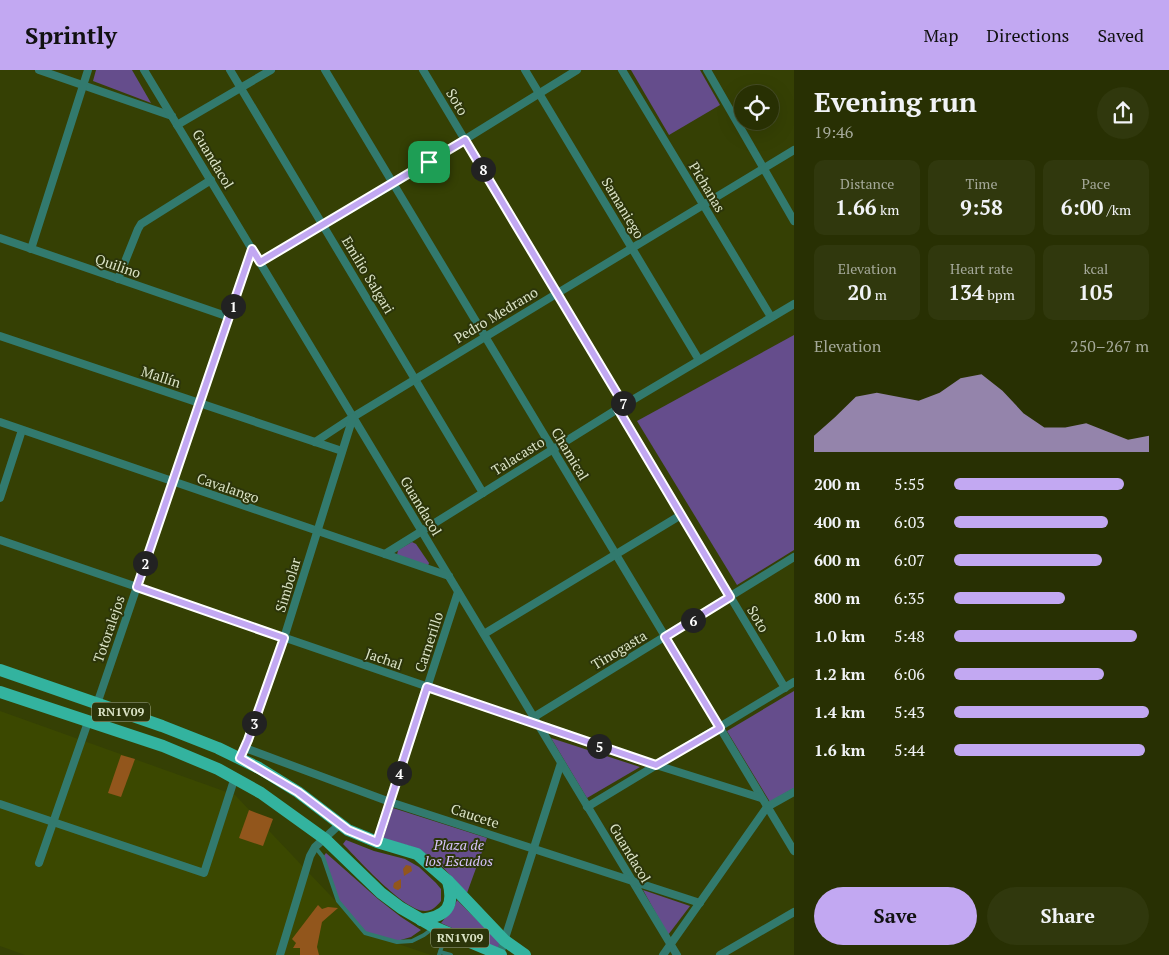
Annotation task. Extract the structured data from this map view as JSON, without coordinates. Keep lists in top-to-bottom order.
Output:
{
  "streets": {
    "main road": ["RN1V09"],
    "street": [
      "Soto",
      "Guandacol",
      "Pichanas",
      "Samaniego",
      "Quilino",
      "Emilio Salgari",
      "Pedro Medrano",
      "Mallín",
      "Chamical",
      "Talacasto",
      "Cavalango",
      "Simbolar",
      "Totoralejos",
      "Carnerillo",
      "Tinogasta",
      "Jachal",
      "Caucete"
    ]
  },
  "crossings": [
    ["Soto", "Pedro Medrano"],
    ["Soto", "Talacasto"],
    ["Soto", "Tinogasta"],
    ["Guandacol", "Pedro Medrano"],
    ["Guandacol", "Talacasto"],
    ["Guandacol", "Cavalango"],
    ["Guandacol", "Simbolar"],
    ["Guandacol", "Totoralejos"],
    ["Guandacol", "Carnerillo"],
    ["Guandacol", "Tinogasta"],
    ["Guandacol", "Jachal"],
    ["Guandacol", "Caucete"],
    ["Pichanas", "Pedro Medrano"],
    ["Pichanas", "Talacasto"],
    ["Samaniego", "Pedro Medrano"],
    ["Samaniego", "Talacasto"],
    ["Quilino", "Totoralejos"],
    ["Emilio Salgari", "Pedro Medrano"],
    ["Emilio Salgari", "Talacasto"],
    ["Pedro Medrano", "Mallín"],
    ["Pedro Medrano", "Chamical"],
    ["Pedro Medrano", "Simbolar"],
    ["Mallín", "Simbolar"],
    ["Mallín", "Totoralejos"],
    ["Chamical", "Talacasto"],
    ["Chamical", "Tinogasta"],
    ["Chamical", "Jachal"],
    ["Talacasto", "Cavalango"],
    ["Cavalango", "Simbolar"],
    ["Cavalango", "Totoralejos"],
    ["Simbolar", "Jachal"],
    ["Simbolar", "RN1V09"],
    ["Simbolar", "Caucete"],
    ["Totoralejos", "Jachal"],
    ["Totoralejos", "RN1V09"],
    ["Carnerillo", "Jachal"],
    ["Carnerillo", "RN1V09"],
    ["Carnerillo", "Caucete"],
    ["RN1V09", "Caucete"]
  ],
  "parks": ["Plaza de los Escudos"],
  "page": {
    "header": "Sprintly",
    "nav": ["Map", "Directions", "Saved"],
    "heading": ["Evening run", "19:46"],
    "stats": [
      ["Distance", "1.66 km"],
      ["Time", "9:58"],
      ["Pace", "6:00 /km"],
      ["Elevation", "20 m"],
      ["Heart rate", "134 bpm"],
      ["kcal", "105"]
    ],
    "pins": [
      "8",
      "1",
      "7",
      "2",
      "6",
      "3",
      "5",
      "4"
    ],
    "chart": ["Elevation", "250–267 m"],
    "list": [
      {
        "name": "200 m",
        "note": "5:55"
      },
      {
        "name": "400 m",
        "note": "6:03"
      },
      {
        "name": "600 m",
        "note": "6:07"
      },
      {
        "name": "800 m",
        "note": "6:35"
      },
      {
        "name": "1.0 km",
        "note": "5:48"
      },
      {
        "name": "1.2 km",
        "note": "6:06"
      },
      {
        "name": "1.4 km",
        "note": "5:43"
      },
      {
        "name": "1.6 km",
        "note": "5:44"
      }
    ],
    "buttons": ["Save", "Share"]
  }
}
